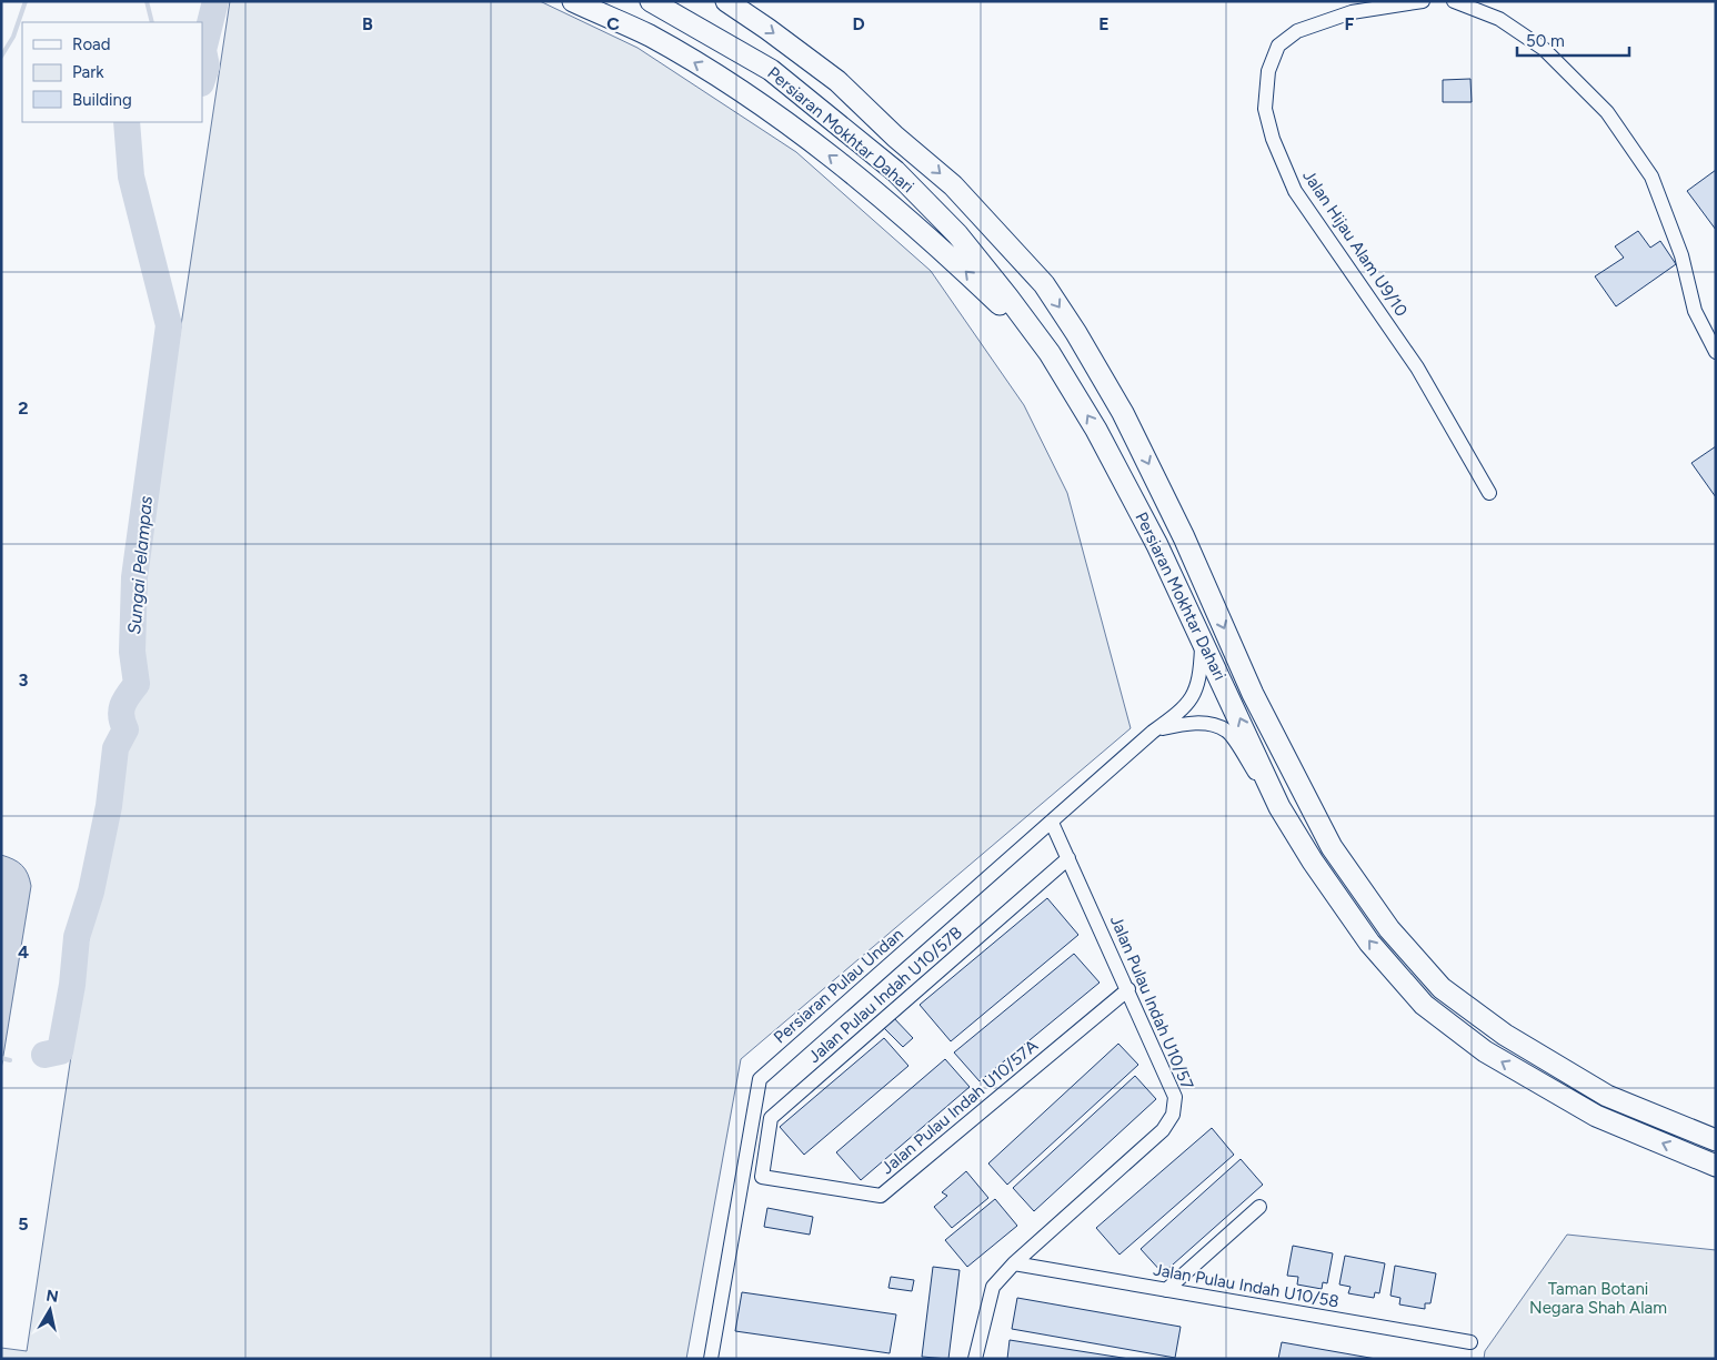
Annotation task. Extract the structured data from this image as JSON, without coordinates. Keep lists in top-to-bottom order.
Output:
{
  "streets": {
    "main road": ["Persiaran Mokhtar Dahari"],
    "street": [
      "Jalan Hijau Alam U9/10",
      "Persiaran Pulau Undan",
      "Jalan Pulau Indah U10/57B",
      "Jalan Pulau Indah U10/57",
      "Jalan Pulau Indah U10/57A",
      "Jalan Pulau Indah U10/58"
    ]
  },
  "crossings": [
    ["Persiaran Mokhtar Dahari", "Persiaran Pulau Undan"],
    ["Persiaran Pulau Undan", "Jalan Pulau Indah U10/57"],
    ["Jalan Pulau Indah U10/57B", "Jalan Pulau Indah U10/57"],
    ["Jalan Pulau Indah U10/57B", "Jalan Pulau Indah U10/57A"],
    ["Jalan Pulau Indah U10/57", "Jalan Pulau Indah U10/57A"],
    ["Jalan Pulau Indah U10/57", "Jalan Pulau Indah U10/58"]
  ],
  "water": ["Sungai Pelampas"],
  "parks": ["Taman Botani Negara Shah Alam"],
  "legend": ["Road", "Park", "Building"],
  "scale_bar": "50 m",
  "north": "top",
  "grid": {
    "columns": [
      "B",
      "C",
      "D",
      "E",
      "F"
    ],
    "rows": [
      "2",
      "3",
      "4",
      "5"
    ]
  }
}
